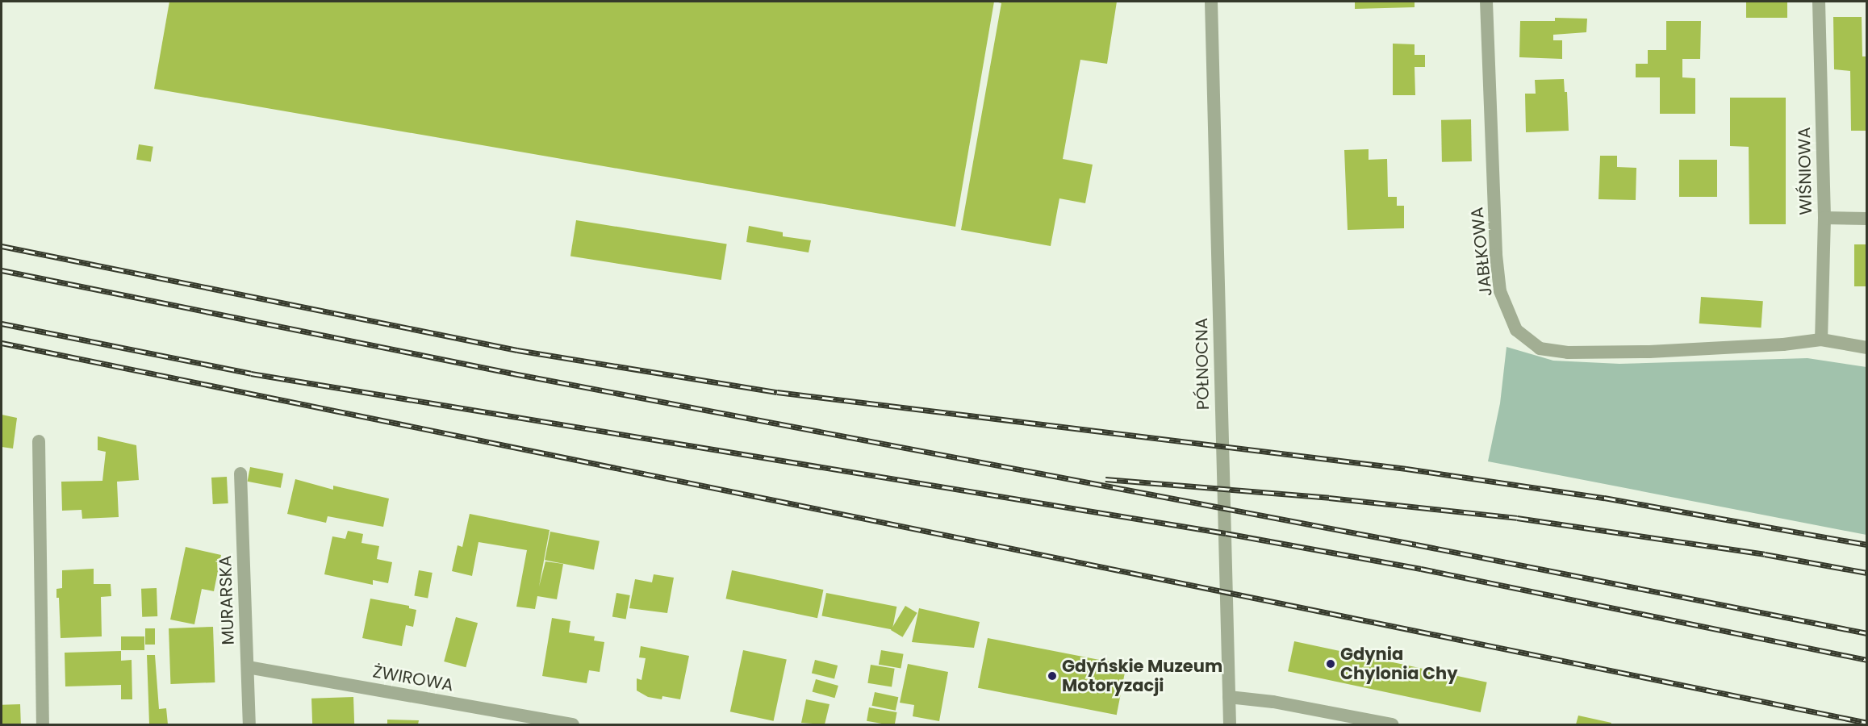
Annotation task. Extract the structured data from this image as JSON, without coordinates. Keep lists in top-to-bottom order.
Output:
{
  "streets": {
    "street": [
      "WIŚNIOWA",
      "JABŁKOWA",
      "PÓŁNOCNA",
      "MURARSKA",
      "ŻWIROWA"
    ]
  },
  "crossings": [
    ["WIŚNIOWA", "JABŁKOWA"],
    ["MURARSKA", "ŻWIROWA"]
  ],
  "places": ["Gdynia Chylonia Chy", "Gdyńskie Muzeum Motoryzacji"]
}
